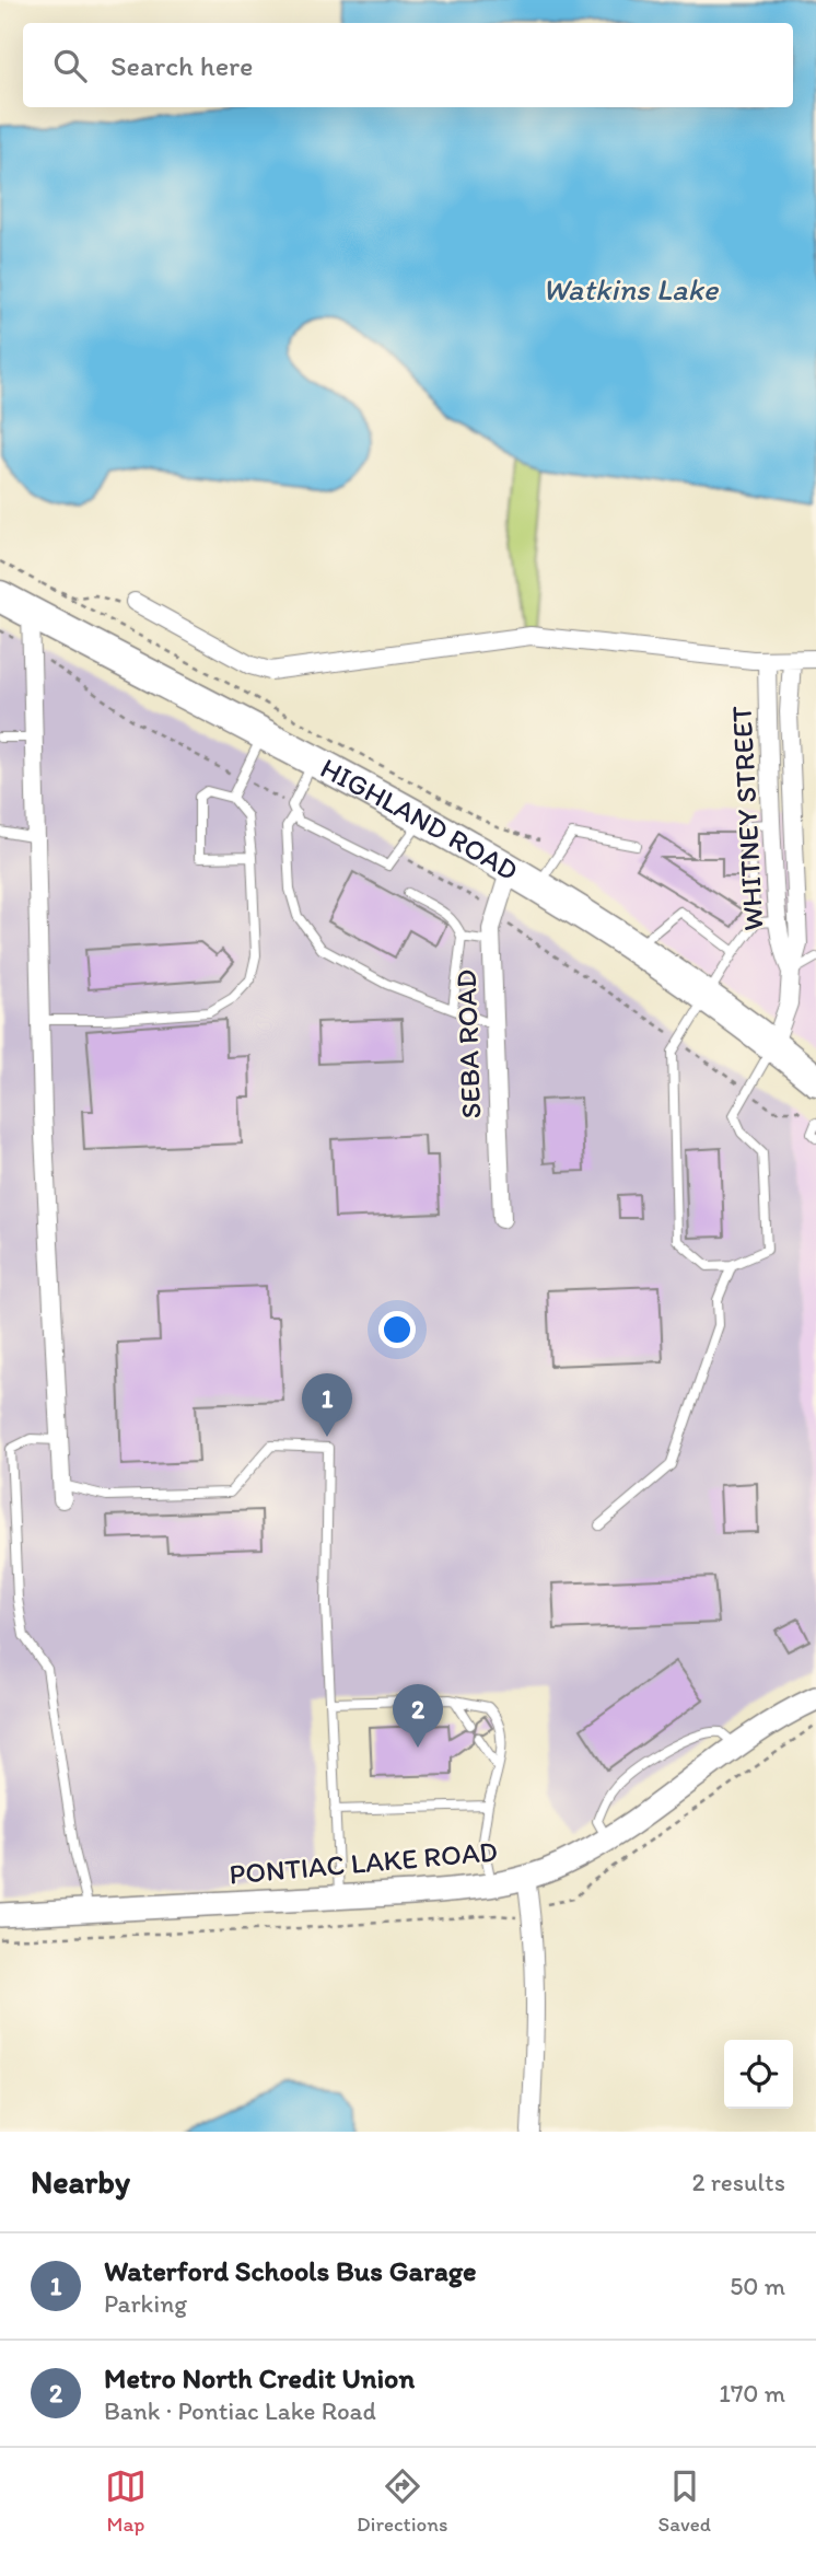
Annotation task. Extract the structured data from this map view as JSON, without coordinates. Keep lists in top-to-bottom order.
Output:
{
  "streets": {
    "highway": ["HIGHLAND ROAD"],
    "street": ["WHITNEY STREET", "SEBA ROAD", "PONTIAC LAKE ROAD"]
  },
  "crossings": [
    ["WHITNEY STREET", "HIGHLAND ROAD"],
    ["HIGHLAND ROAD", "SEBA ROAD"]
  ],
  "water": ["Watkins Lake"],
  "page": {
    "search": "Search here",
    "pins": ["1", "2"],
    "heading": ["Nearby", "2 results"],
    "list": [
      {
        "mark": "1",
        "name": "Waterford Schools Bus Garage",
        "note": "Parking",
        "value": "50 m"
      },
      {
        "mark": "2",
        "name": "Metro North Credit Union",
        "note": "Bank · Pontiac Lake Road",
        "value": "170 m"
      }
    ],
    "nav": ["Map", "Directions", "Saved"]
  }
}
